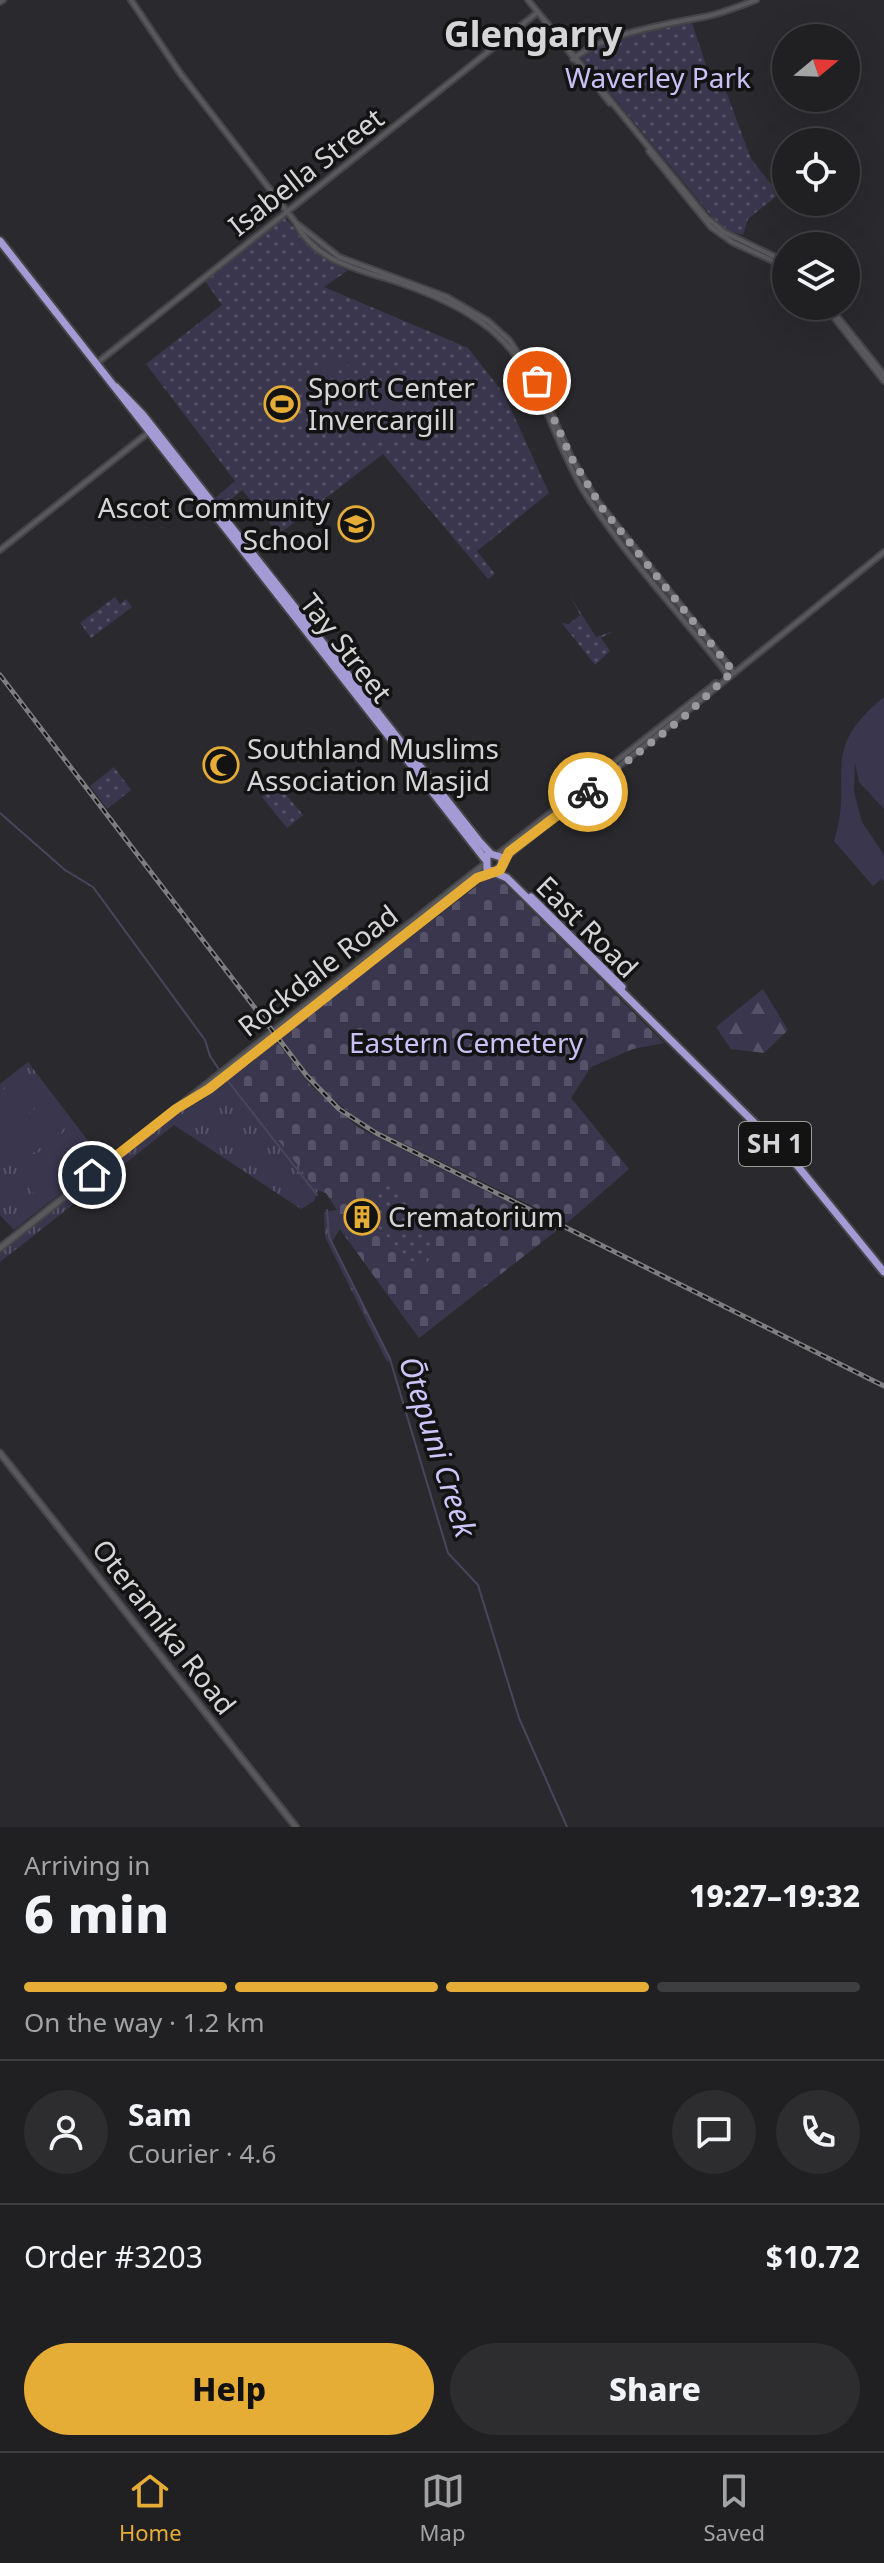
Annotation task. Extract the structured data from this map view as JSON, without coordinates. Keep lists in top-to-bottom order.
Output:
{
  "streets": {
    "highway": ["Tay Street", "East Road", "SH 1"],
    "main road": ["Rockdale Road", "Oteramika Road"],
    "street": ["Isabella Street"]
  },
  "crossings": [
    ["Isabella Street", "Tay Street"],
    ["Tay Street", "East Road"],
    ["Tay Street", "Rockdale Road"],
    ["East Road", "Rockdale Road"]
  ],
  "districts": ["Glengarry"],
  "water": ["Ōtepuni Creek"],
  "parks": ["Waverley Park", "Eastern Cemetery"],
  "places": {
    "sports": ["Sport Center Invercargill"],
    "school or university": ["Ascot Community School"],
    "mosque": ["Southland Muslims Association Masjid"],
    "building": ["Crematorium"]
  },
  "north": "right",
  "page": {
    "heading": ["6 min", "Arriving in", "19:27–19:32"],
    "panel": [
      "Sam",
      "Courier · 4.6",
      "Order #3203",
      "$10.72"
    ],
    "bar": "On the way · 1.2 km",
    "buttons": ["Help", "Share"],
    "tabs": ["Home", "Map", "Saved"]
  }
}
